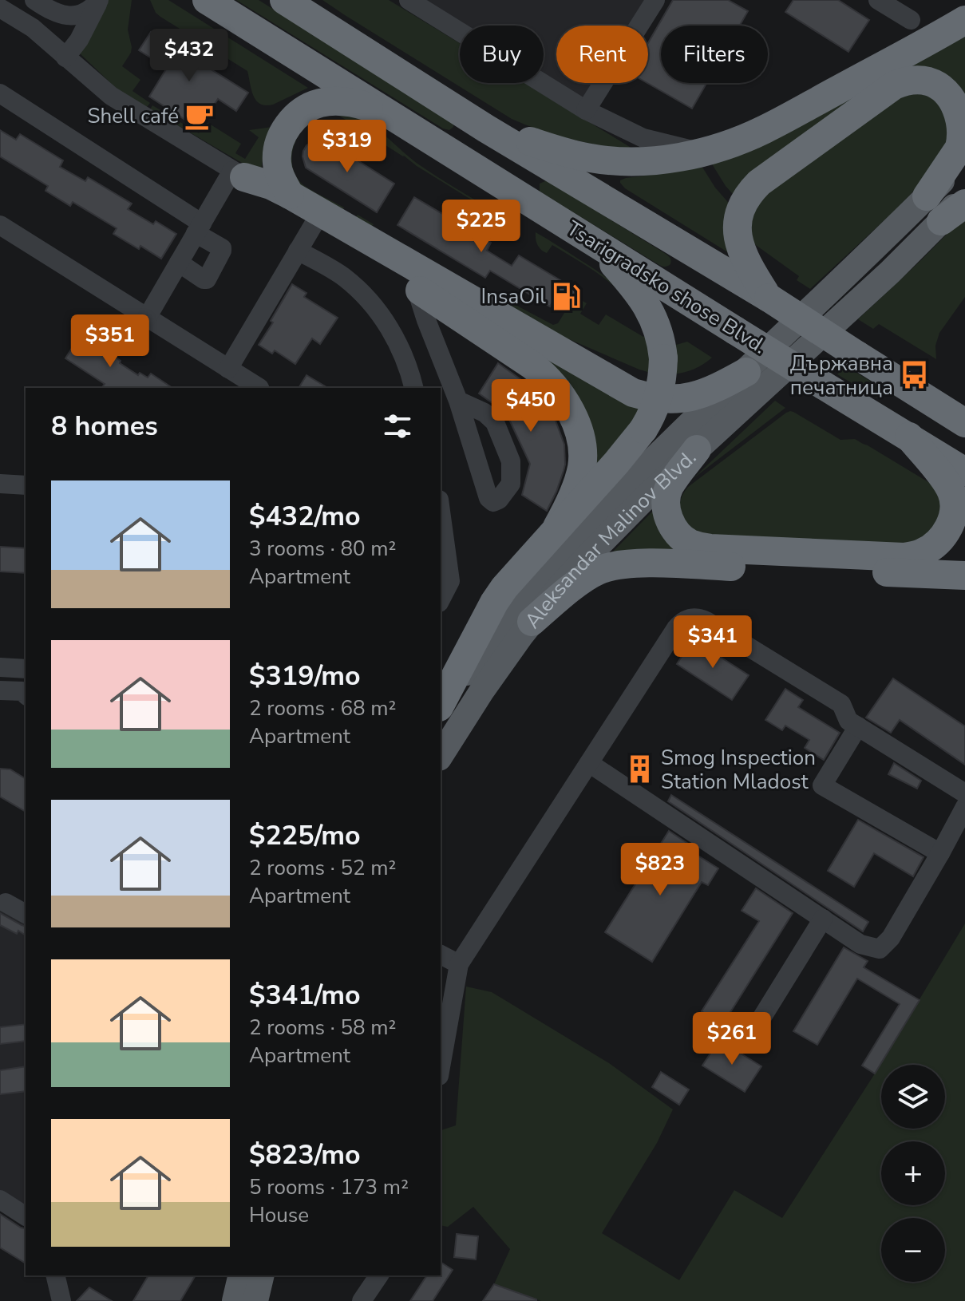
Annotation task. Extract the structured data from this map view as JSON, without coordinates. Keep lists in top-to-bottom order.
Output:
{
  "streets": {
    "highway": ["Tsarigradsko shose Blvd."],
    "main road": ["Aleksandar Malinov Blvd."]
  },
  "places": {
    "cafe": ["Shell café"],
    "fuel station": ["InsaOil"],
    "bus stop": ["Държавна печатница"],
    "building": ["Smog Inspection Station Mladost"]
  },
  "page": {
    "chip": ["Buy", "Rent", "Filters"],
    "price": [
      "$432",
      "$319",
      "$225",
      "$351",
      "$450",
      "$341",
      "$823",
      "$261"
    ],
    "heading": "8 homes",
    "list": [
      {
        "name": "$432/mo",
        "note": "3 rooms · 80 m² · Apartment"
      },
      {
        "name": "$319/mo",
        "note": "2 rooms · 68 m² · Apartment"
      },
      {
        "name": "$225/mo",
        "note": "2 rooms · 52 m² · Apartment"
      },
      {
        "name": "$341/mo",
        "note": "2 rooms · 58 m² · Apartment"
      },
      {
        "name": "$823/mo",
        "note": "5 rooms · 173 m² · House"
      }
    ],
    "map_buttons": ["+", "−"]
  }
}
